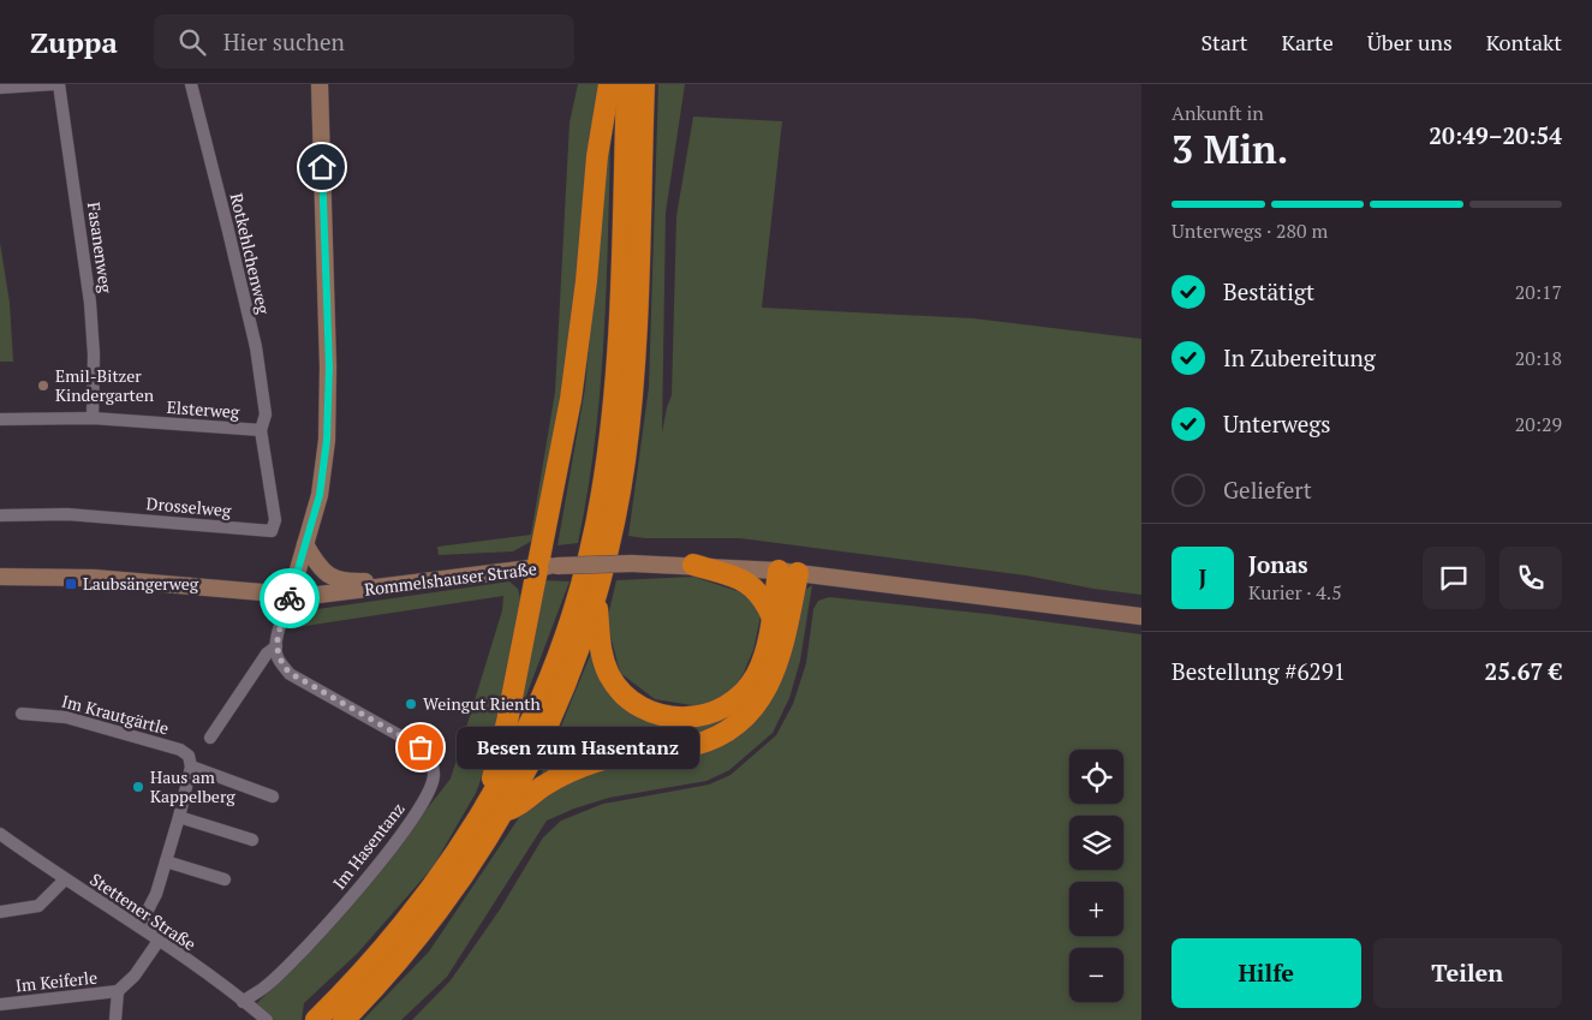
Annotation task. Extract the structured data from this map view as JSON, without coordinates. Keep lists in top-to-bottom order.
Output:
{
  "streets": {
    "main road": ["Rommelshauser Straße"],
    "street": [
      "Fasanenweg",
      "Rotkehlchenweg",
      "Elsterweg",
      "Drosselweg",
      "Im Krautgärtle",
      "Im Hasentanz",
      "Stettener Straße",
      "Im Keiferle"
    ]
  },
  "crossings": [
    ["Fasanenweg", "Elsterweg"],
    ["Rotkehlchenweg", "Elsterweg"],
    ["Rotkehlchenweg", "Drosselweg"],
    ["Elsterweg", "Drosselweg"],
    ["Im Hasentanz", "Stettener Straße"],
    ["Stettener Straße", "Im Keiferle"]
  ],
  "places": {
    "other": [
      "Emil-Bitzer Kindergarten",
      "Weingut Rienth",
      "Besen zum Hasentanz",
      "Haus am Kappelberg"
    ],
    "transit": ["Laubsängerweg"]
  },
  "page": {
    "header": "Zuppa",
    "search": "Hier suchen",
    "nav": [
      "Start",
      "Karte",
      "Über uns",
      "Kontakt"
    ],
    "heading": ["3 Min.", "Ankunft in", "20:49–20:54"],
    "panel": [
      "Jonas",
      "Kurier · 4.5",
      "Bestellung #6291",
      "25.67 €"
    ],
    "bar": "Unterwegs · 280 m",
    "list": [
      ["Bestätigt", "20:17"],
      ["In Zubereitung", "20:18"],
      ["Unterwegs", "20:29"],
      "Geliefert"
    ],
    "round": "J",
    "bubble": "Besen zum Hasentanz",
    "map_buttons": ["+", "−"],
    "buttons": ["Hilfe", "Teilen"]
  }
}
